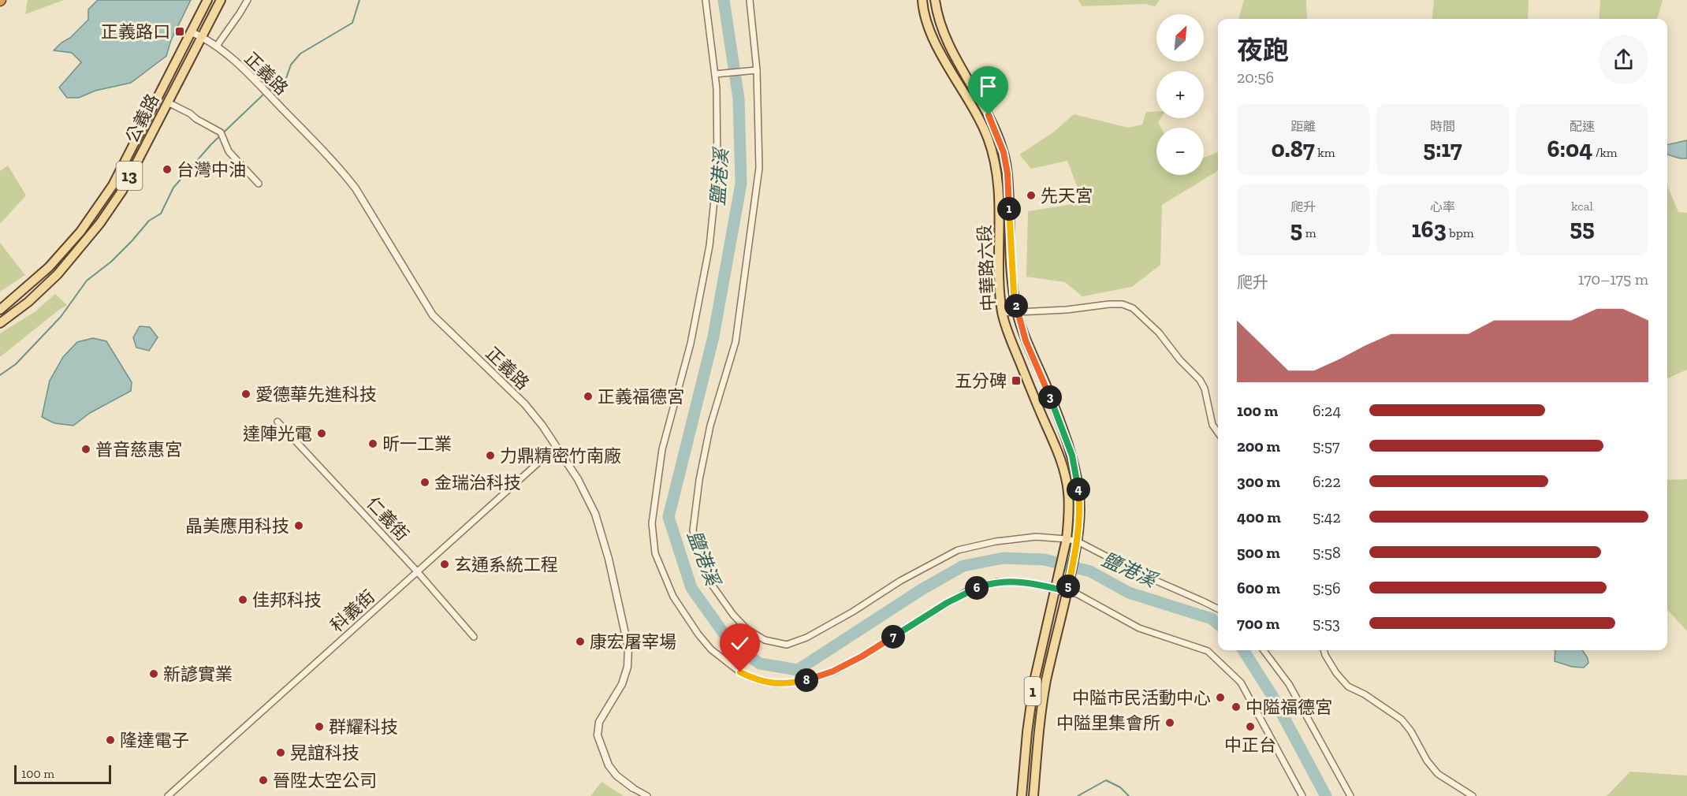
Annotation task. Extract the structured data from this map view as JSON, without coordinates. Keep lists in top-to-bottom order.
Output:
{
  "streets": {
    "main road": [
      "公義路",
      "13",
      "中華路六段",
      "1"
    ],
    "street": ["正義路", "仁義街", "科義街"]
  },
  "crossings": [
    ["正義路", "公義路"],
    ["正義路", "科義街"],
    ["中華路六段", "1"],
    ["仁義街", "科義街"]
  ],
  "water": ["鹽港溪"],
  "places": {
    "transit": ["正義路口", "五分碑"],
    "other": [
      "台灣中油",
      "先天宮",
      "愛德華先進科技",
      "正義福德宮",
      "達陣光電",
      "昕一工業",
      "普音慈惠宮",
      "力鼎精密竹南廠",
      "金瑞治科技",
      "晶美應用科技",
      "玄通系統工程",
      "佳邦科技",
      "康宏屠宰場",
      "新諺實業",
      "中隘市民活動中心",
      "中隘福德宮",
      "中隘里集會所",
      "群耀科技",
      "中正台",
      "隆達電子",
      "晃誼科技",
      "晉陞太空公司"
    ]
  },
  "scale_bar": "100 m",
  "north": "top right",
  "page": {
    "map_buttons": ["+", "−"],
    "heading": ["夜跑", "20:56"],
    "stats": [
      ["距離", "0.87 km"],
      ["時間", "5:17"],
      ["配速", "6:04 /km"],
      ["爬升", "5 m"],
      ["心率", "163 bpm"],
      ["kcal", "55"]
    ],
    "pins": [
      "1",
      "2",
      "3",
      "4",
      "5",
      "6",
      "7",
      "8"
    ],
    "chart": ["爬升", "170–175 m"],
    "list": [
      {
        "name": "100 m",
        "note": "6:24"
      },
      {
        "name": "200 m",
        "note": "5:57"
      },
      {
        "name": "300 m",
        "note": "6:22"
      },
      {
        "name": "400 m",
        "note": "5:42"
      },
      {
        "name": "500 m",
        "note": "5:58"
      },
      {
        "name": "600 m",
        "note": "5:56"
      },
      {
        "name": "700 m",
        "note": "5:53"
      }
    ],
    "scale": "100 m"
  }
}
